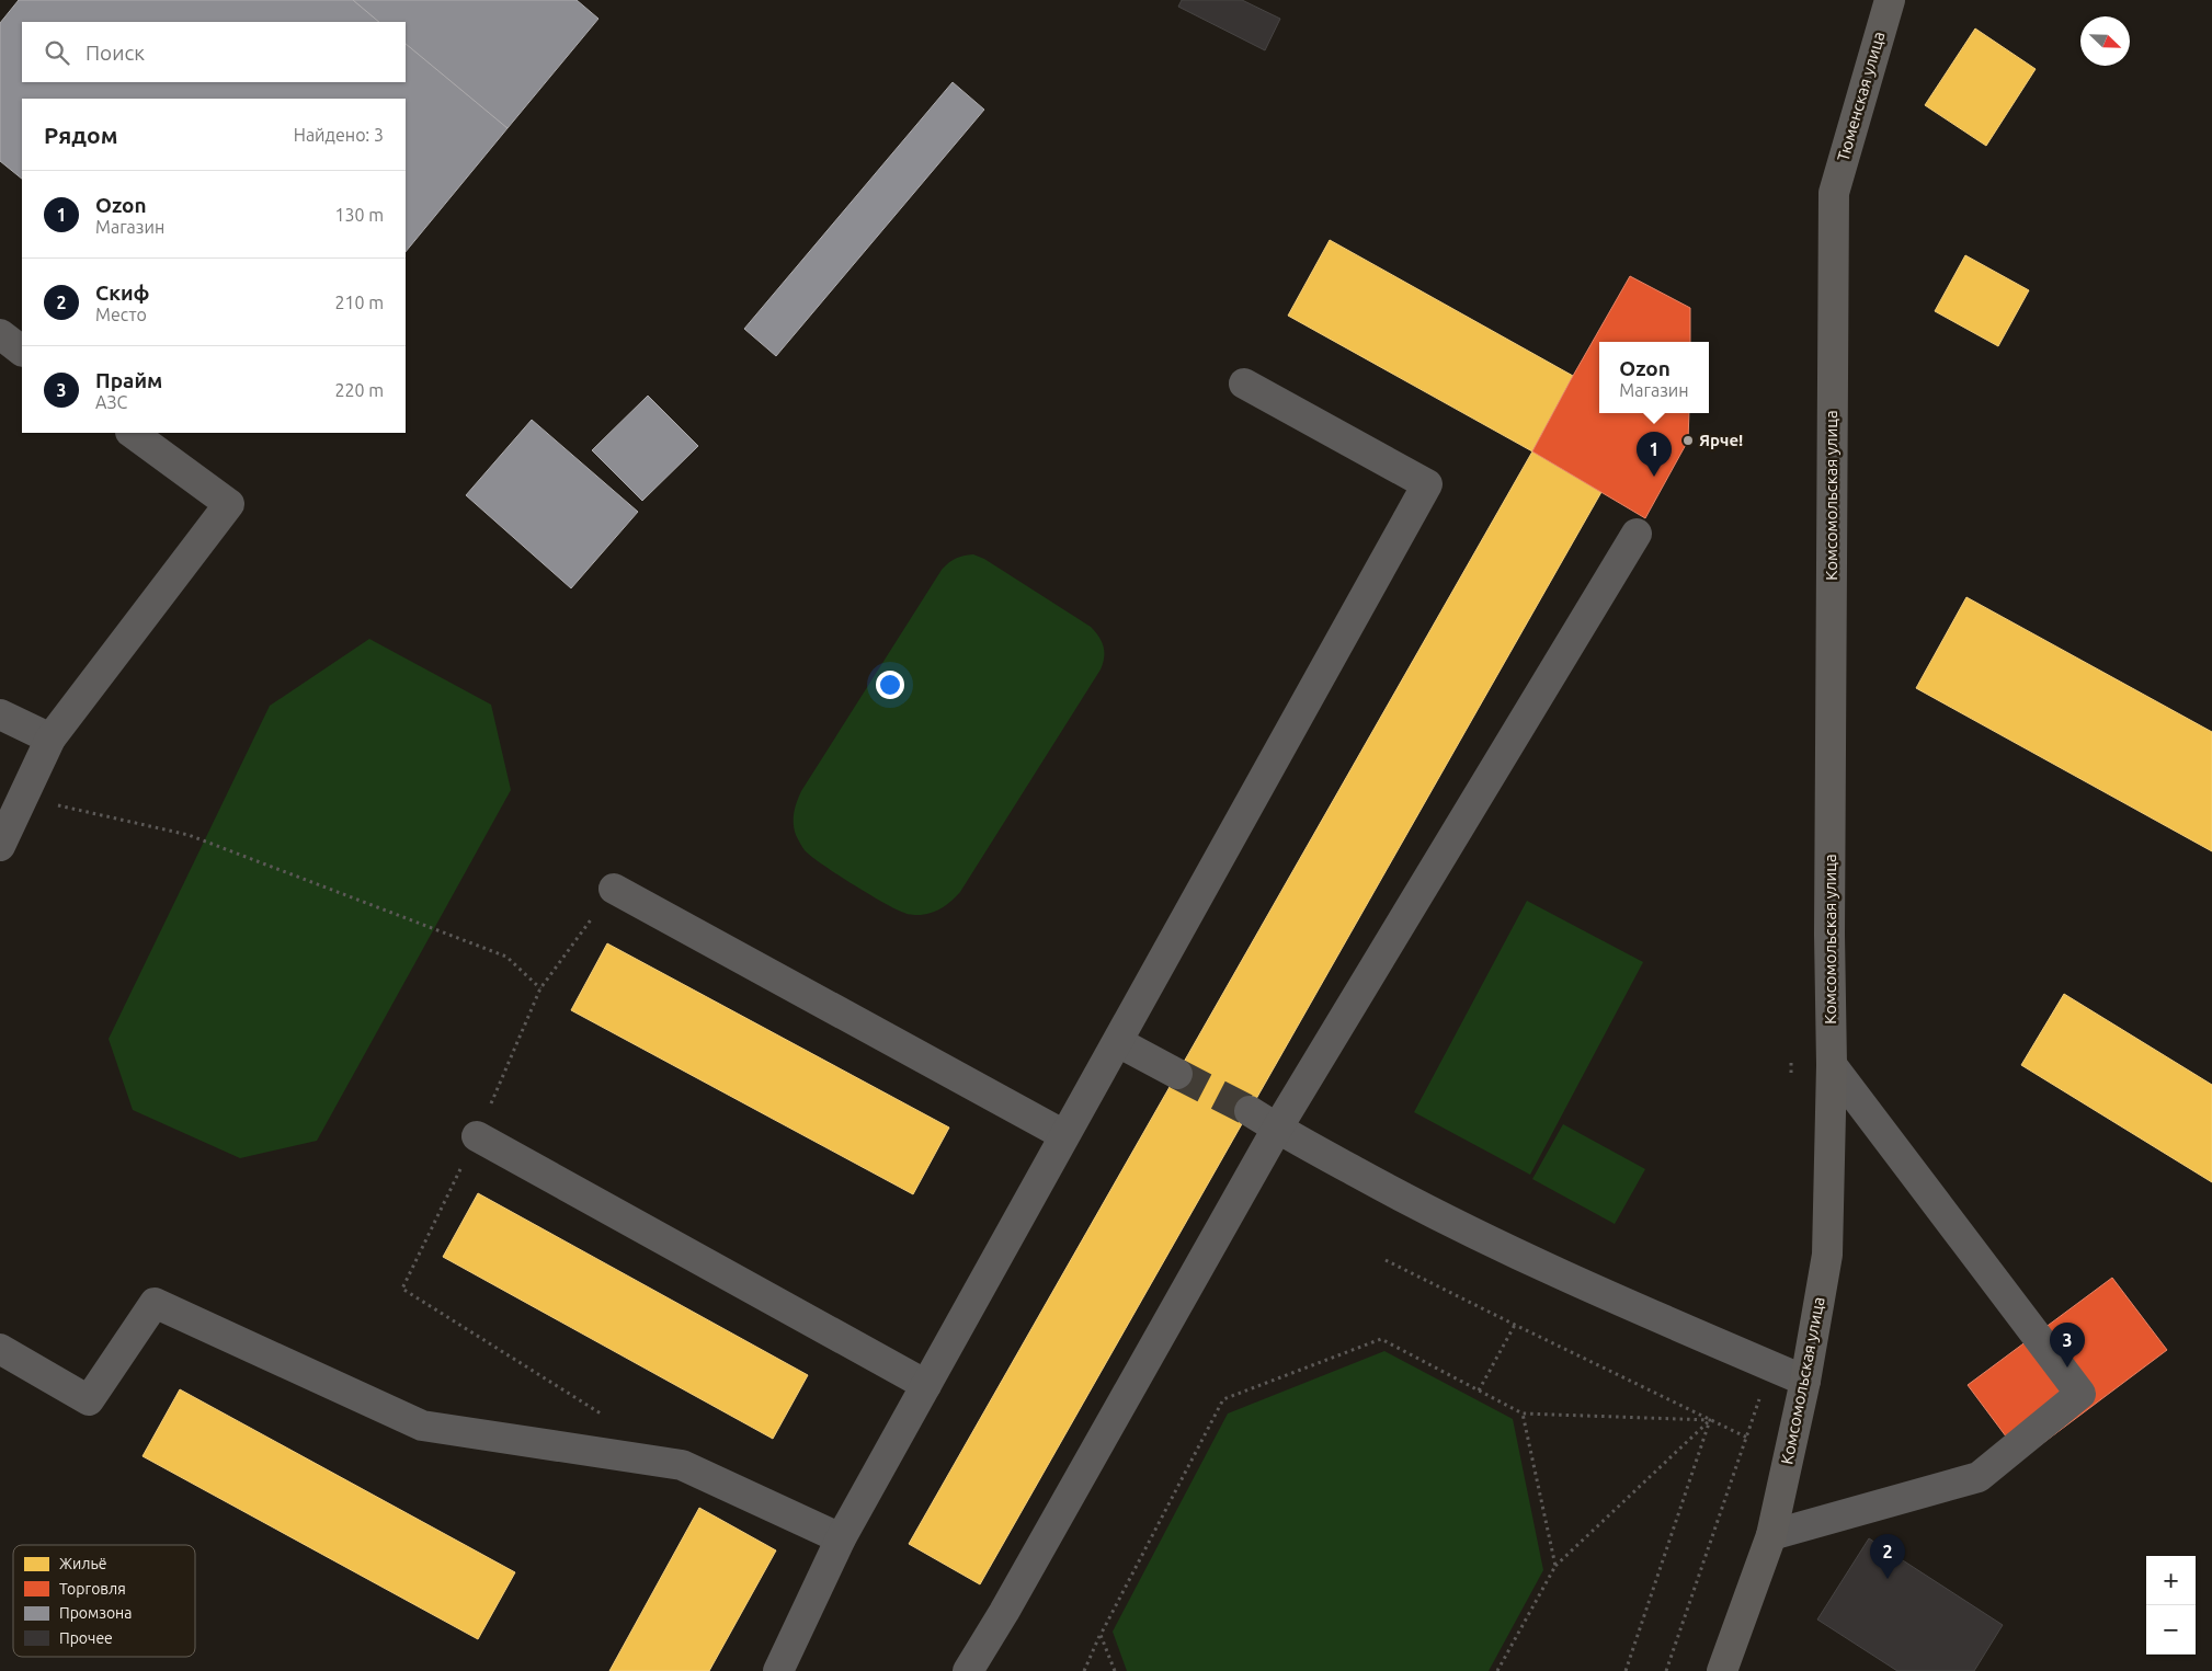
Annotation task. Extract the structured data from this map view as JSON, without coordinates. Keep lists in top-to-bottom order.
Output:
{
  "streets": {
    "main road": ["Тюменская улица", "Комсомольская улица"]
  },
  "crossings": [
    ["Тюменская улица", "Комсомольская улица"]
  ],
  "places": ["Ярче!"],
  "legend": [
    "Жильё",
    "Торговля",
    "Промзона",
    "Прочее"
  ],
  "north": "bottom right",
  "page": {
    "search": "Поиск",
    "heading": ["Рядом", "Найдено: 3"],
    "list": [
      {
        "mark": "1",
        "name": "Ozon",
        "note": "Магазин",
        "value": "130 m"
      },
      {
        "mark": "2",
        "name": "Скиф",
        "note": "Место",
        "value": "210 m"
      },
      {
        "mark": "3",
        "name": "Прайм",
        "note": "АЗС",
        "value": "220 m"
      }
    ],
    "popup": ["Ozon", "Магазин"],
    "pins": ["1", "3", "2"],
    "map_buttons": ["+", "−"]
  }
}
